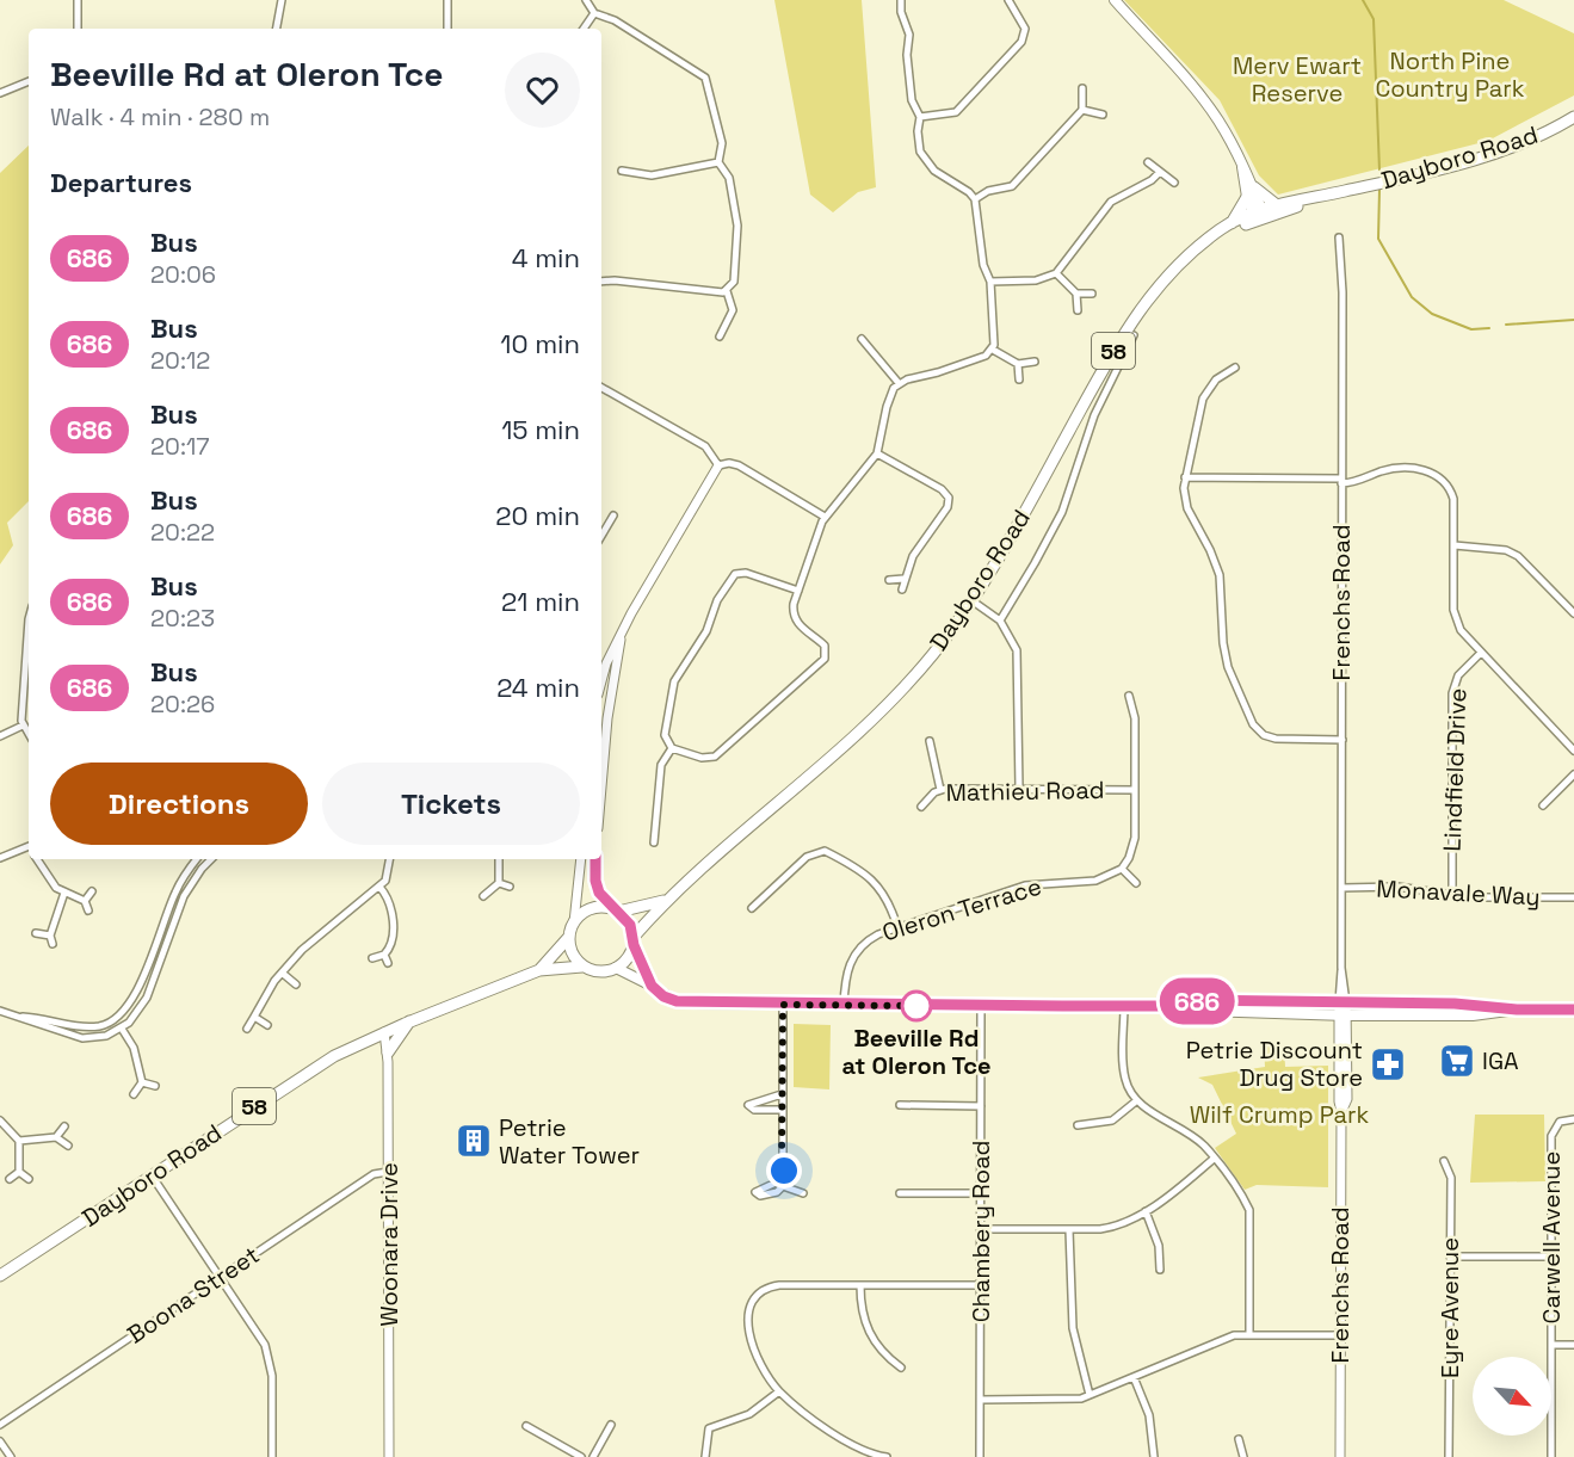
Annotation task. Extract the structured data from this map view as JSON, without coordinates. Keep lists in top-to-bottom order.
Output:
{
  "streets": {
    "main road": ["Dayboro Road", "58"],
    "street": [
      "Frenchs Road",
      "Lindfield Drive",
      "Mathieu Road",
      "Monavale Way",
      "Oleron Terrace",
      "Chambery Road",
      "Carwell Avenue",
      "Woonara Drive",
      "Boona Street",
      "Eyre Avenue"
    ]
  },
  "crossings": [
    ["Dayboro Road", "58"],
    ["Dayboro Road", "Woonara Drive"],
    ["Frenchs Road", "Monavale Way"],
    ["Lindfield Drive", "Monavale Way"],
    ["Woonara Drive", "Boona Street"]
  ],
  "parks": ["North Pine Country Park", "Merv Ewart Reserve", "Wilf Crump Park"],
  "places": {
    "other": ["Beeville Rd at Oleron Tce"],
    "supermarket": ["IGA"],
    "pharmacy": ["Petrie Discount Drug Store"],
    "building": ["Petrie Water Tower"]
  },
  "lines": ["bus line 686"],
  "north": "bottom right",
  "page": {
    "on_map": "686",
    "heading": [
      ["Beeville Rd at Oleron Tce", "Walk · 4 min · 280 m"],
      "Departures"
    ],
    "list": [
      {
        "mark": "686",
        "name": "Bus",
        "note": "20:06",
        "value": "4 min"
      },
      {
        "mark": "686",
        "name": "Bus",
        "note": "20:12",
        "value": "10 min"
      },
      {
        "mark": "686",
        "name": "Bus",
        "note": "20:17",
        "value": "15 min"
      },
      {
        "mark": "686",
        "name": "Bus",
        "note": "20:22",
        "value": "20 min"
      },
      {
        "mark": "686",
        "name": "Bus",
        "note": "20:23",
        "value": "21 min"
      },
      {
        "mark": "686",
        "name": "Bus",
        "note": "20:26",
        "value": "24 min"
      }
    ],
    "buttons": ["Directions", "Tickets"]
  }
}
